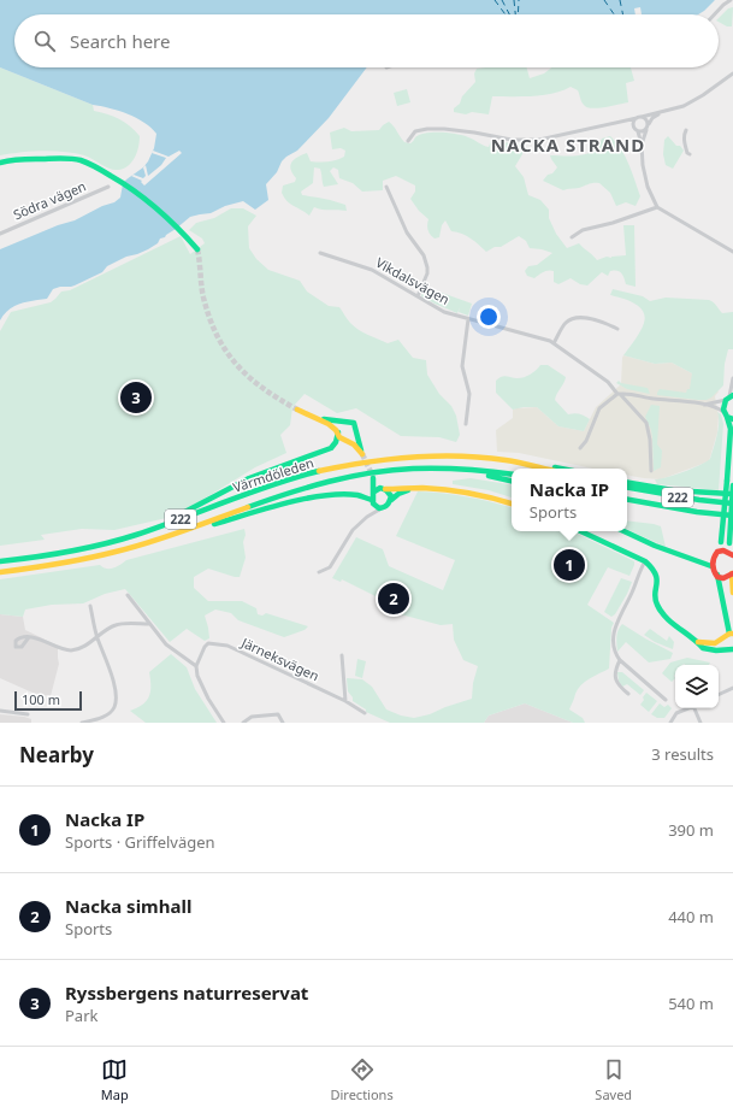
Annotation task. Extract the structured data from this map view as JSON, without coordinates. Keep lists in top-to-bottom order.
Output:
{
  "streets": {
    "main road": ["Värmdöleden", "222"],
    "street": ["Södra vägen", "Vikdalsvägen", "Järneksvägen"]
  },
  "districts": ["NACKA STRAND"],
  "scale_bar": "100 m",
  "page": {
    "search": "Search here",
    "pins": ["3", "1", "2"],
    "popup": ["Nacka IP", "Sports"],
    "scale": "100 m",
    "heading": ["Nearby", "3 results"],
    "list": [
      {
        "mark": "1",
        "name": "Nacka IP",
        "note": "Sports · Griffelvägen",
        "value": "390 m"
      },
      {
        "mark": "2",
        "name": "Nacka simhall",
        "note": "Sports",
        "value": "440 m"
      },
      {
        "mark": "3",
        "name": "Ryssbergens naturreservat",
        "note": "Park",
        "value": "540 m"
      }
    ],
    "nav": ["Map", "Directions", "Saved"]
  }
}
